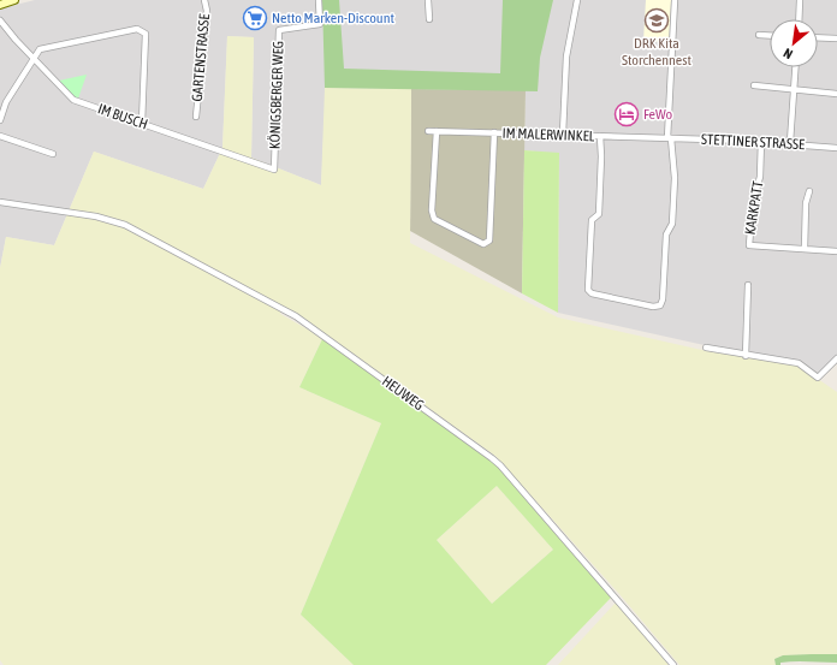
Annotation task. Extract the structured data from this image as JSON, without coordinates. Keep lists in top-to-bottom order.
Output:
{
  "streets": {
    "street": [
      "GARTENSTRASSE",
      "KÖNIGSBERGER WEG",
      "IM BUSCH",
      "IM MALERWINKEL",
      "STETTINER STRASSE",
      "KARKPATT",
      "HEUWEG"
    ]
  },
  "crossings": [
    ["KÖNIGSBERGER WEG", "IM BUSCH"],
    ["IM MALERWINKEL", "STETTINER STRASSE"],
    ["STETTINER STRASSE", "KARKPATT"]
  ],
  "places": {
    "supermarket": ["Netto Marken-Discount"],
    "school or university": ["DRK Kita Storchennest"],
    "hotel": ["FeWo"]
  },
  "north": "bottom left"
}
